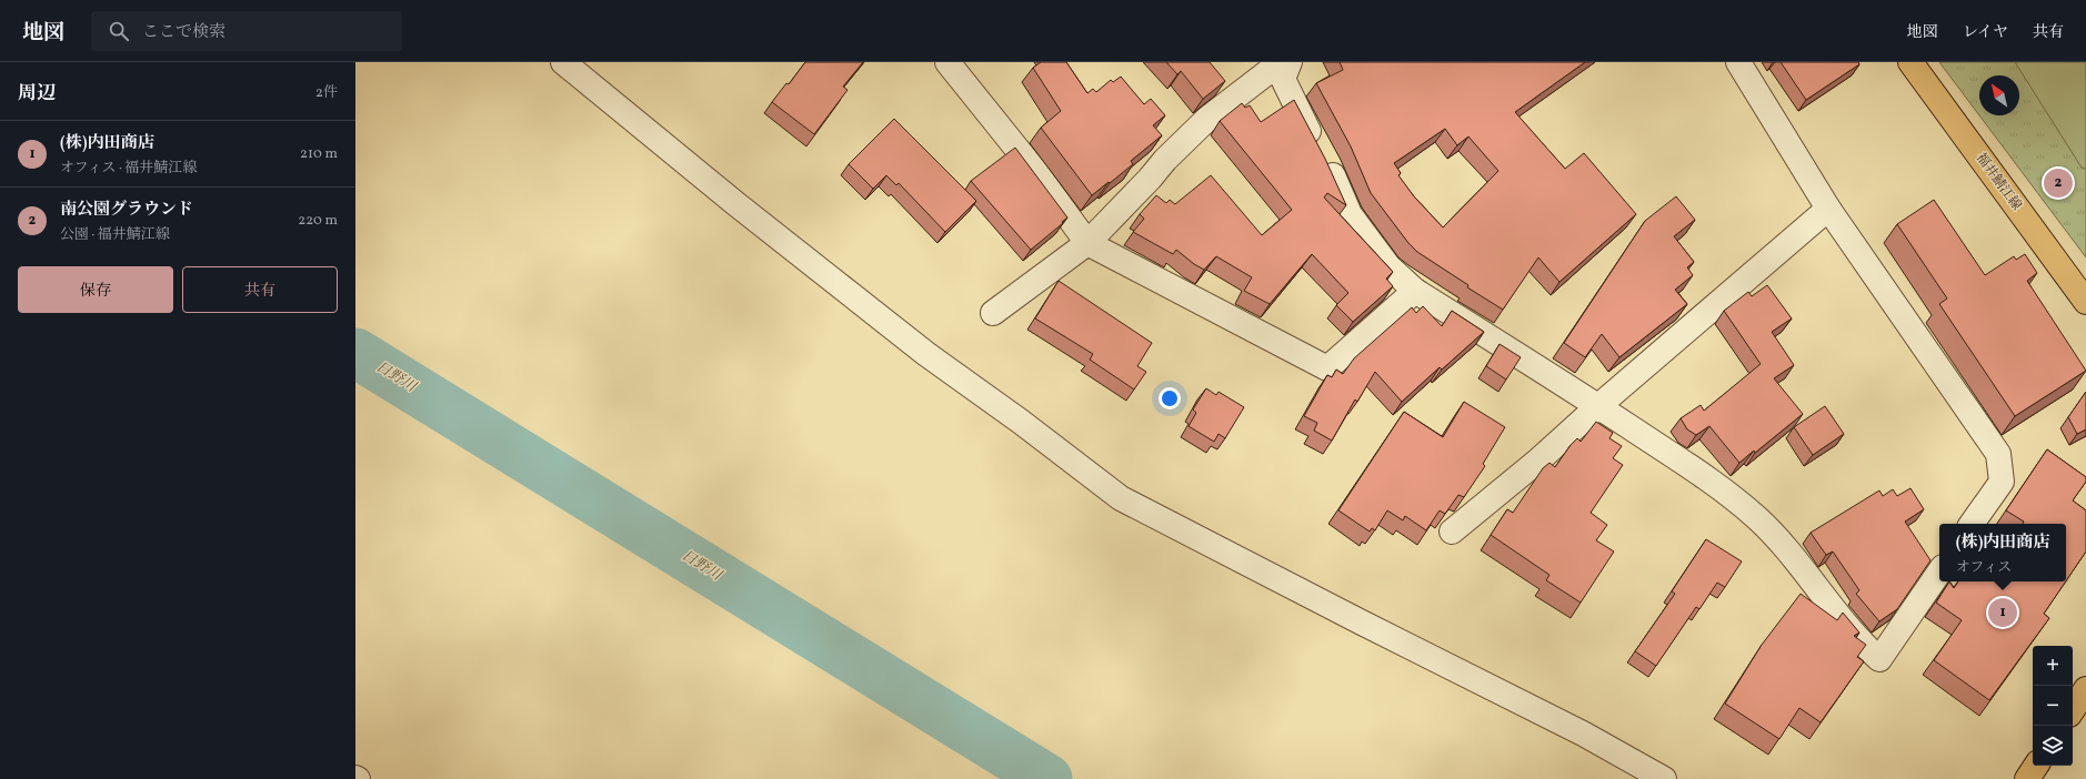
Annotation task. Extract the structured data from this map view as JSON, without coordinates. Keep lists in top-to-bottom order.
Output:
{
  "streets": {
    "main road": ["福井鯖江線"]
  },
  "water": ["日野川"],
  "north": "top left",
  "page": {
    "header": "地図",
    "search": "ここで検索",
    "nav": ["地図", "レイヤ", "共有"],
    "heading": ["周辺", "2件"],
    "list": [
      {
        "mark": "1",
        "name": "(株)内田商店",
        "note": "オフィス · 福井鯖江線",
        "value": "210 m"
      },
      {
        "mark": "2",
        "name": "南公園グラウンド",
        "note": "公園 · 福井鯖江線",
        "value": "220 m"
      }
    ],
    "pins": ["2", "1"],
    "buttons": ["保存", "共有"],
    "popup": ["(株)内田商店", "オフィス"],
    "map_buttons": ["+", "−"]
  }
}
